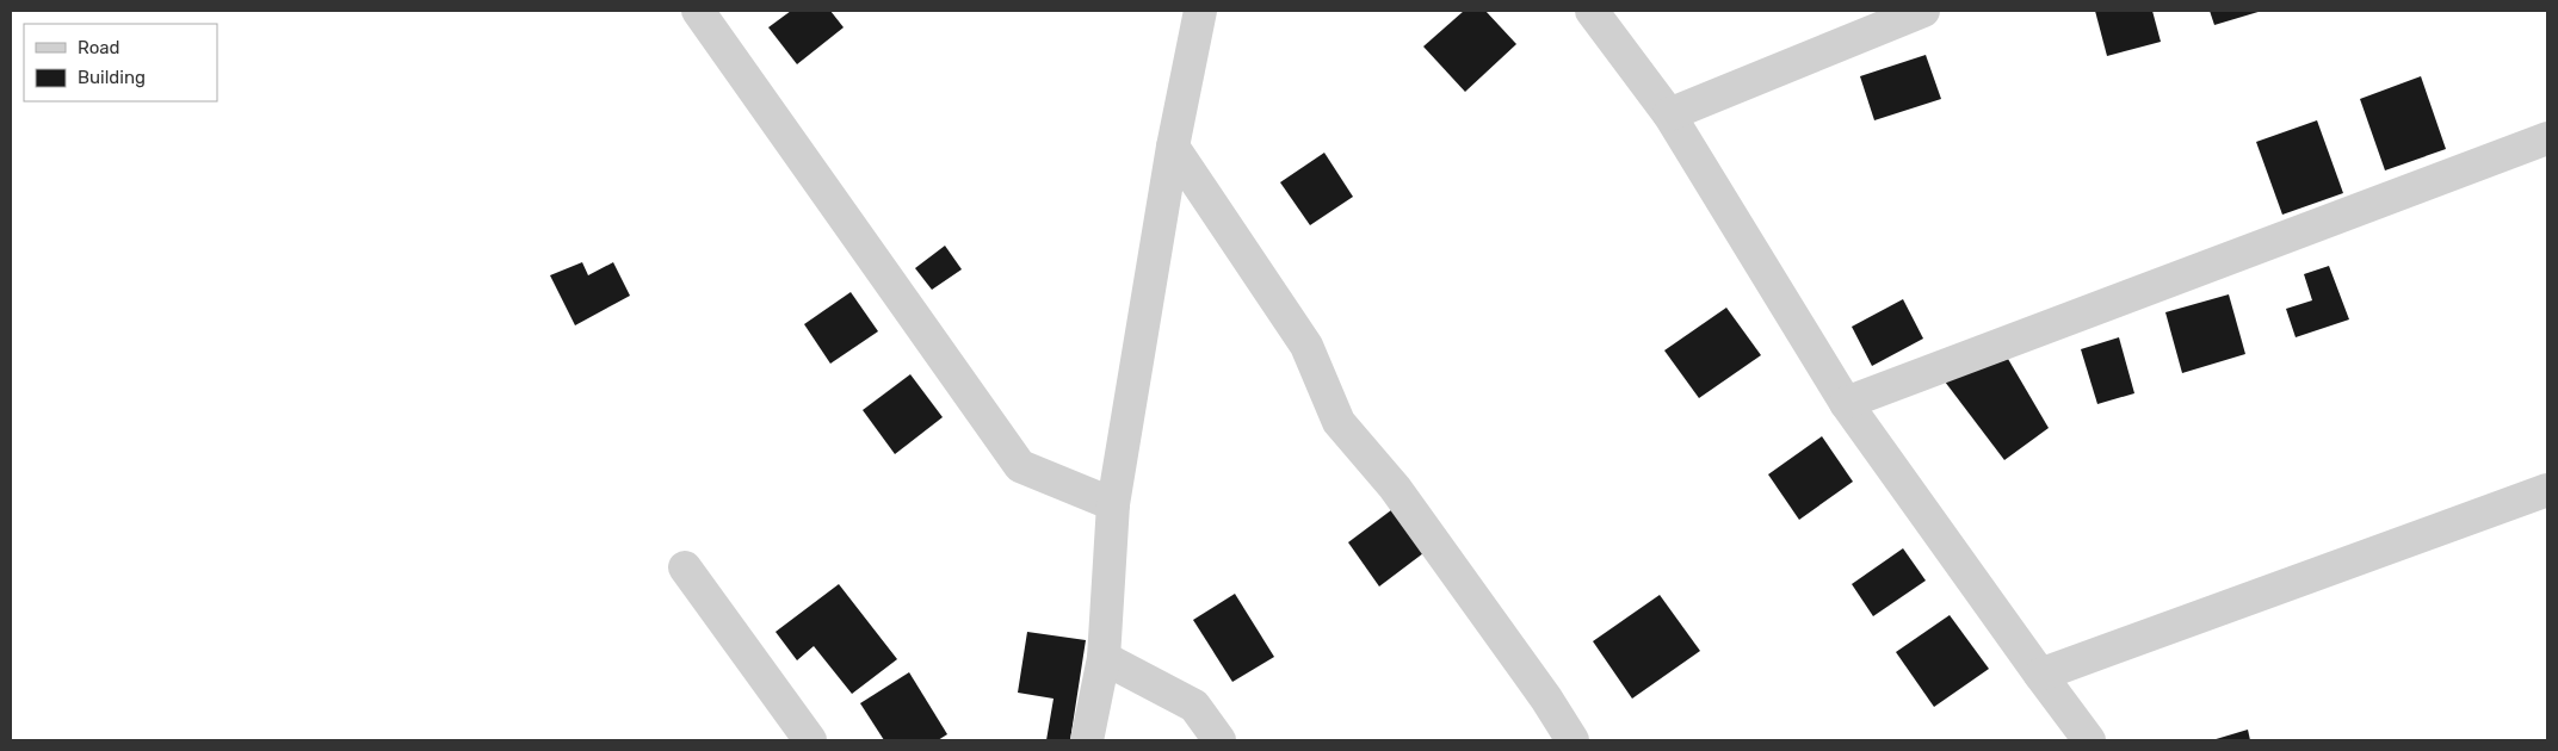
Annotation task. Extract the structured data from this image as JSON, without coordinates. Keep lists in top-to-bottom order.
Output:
{
  "legend": ["Road", "Building"]
}
